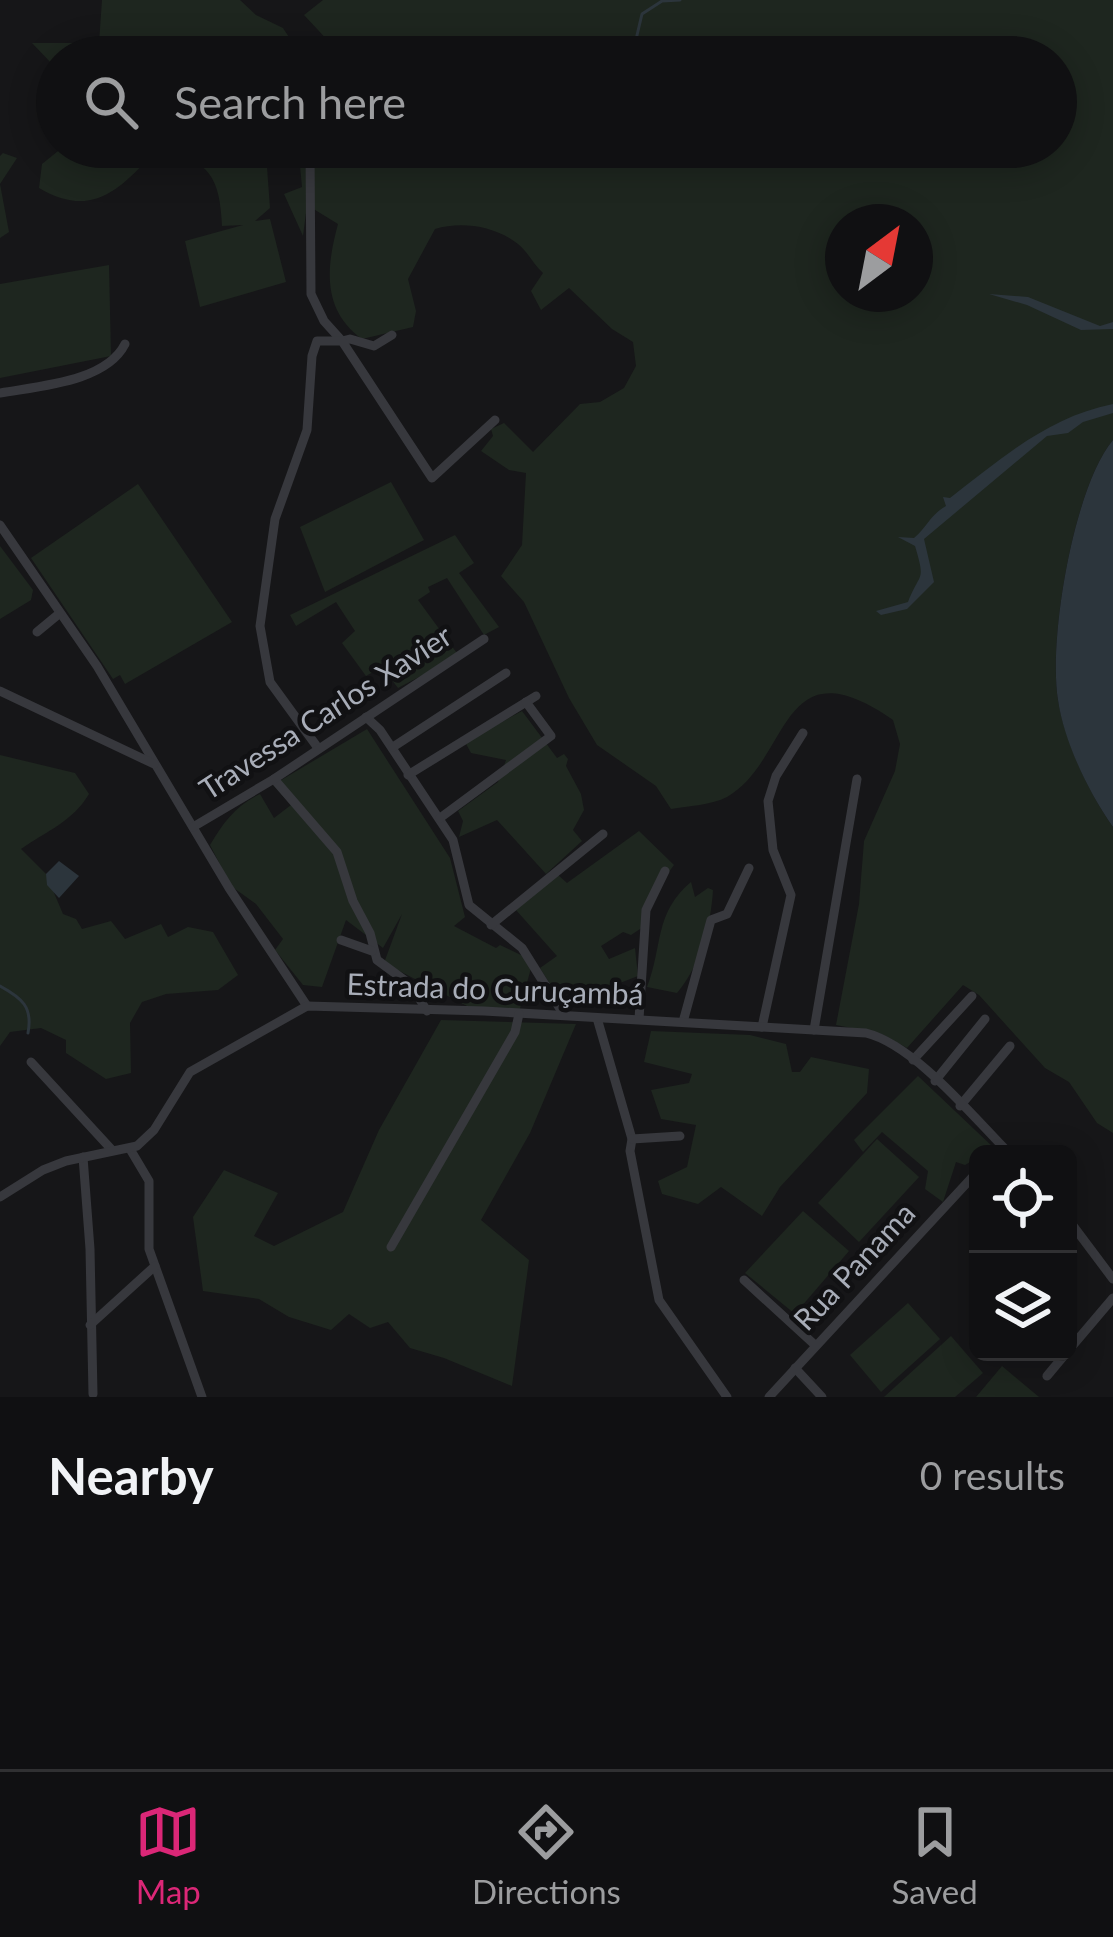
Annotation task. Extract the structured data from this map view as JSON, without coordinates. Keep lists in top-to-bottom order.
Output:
{
  "streets": {
    "street": ["Travessa Carlos Xavier", "Estrada do Curuçambá", "Rua Panama"]
  },
  "north": "top right",
  "page": {
    "search": "Search here",
    "heading": ["Nearby", "0 results"],
    "nav": ["Map", "Directions", "Saved"]
  }
}
